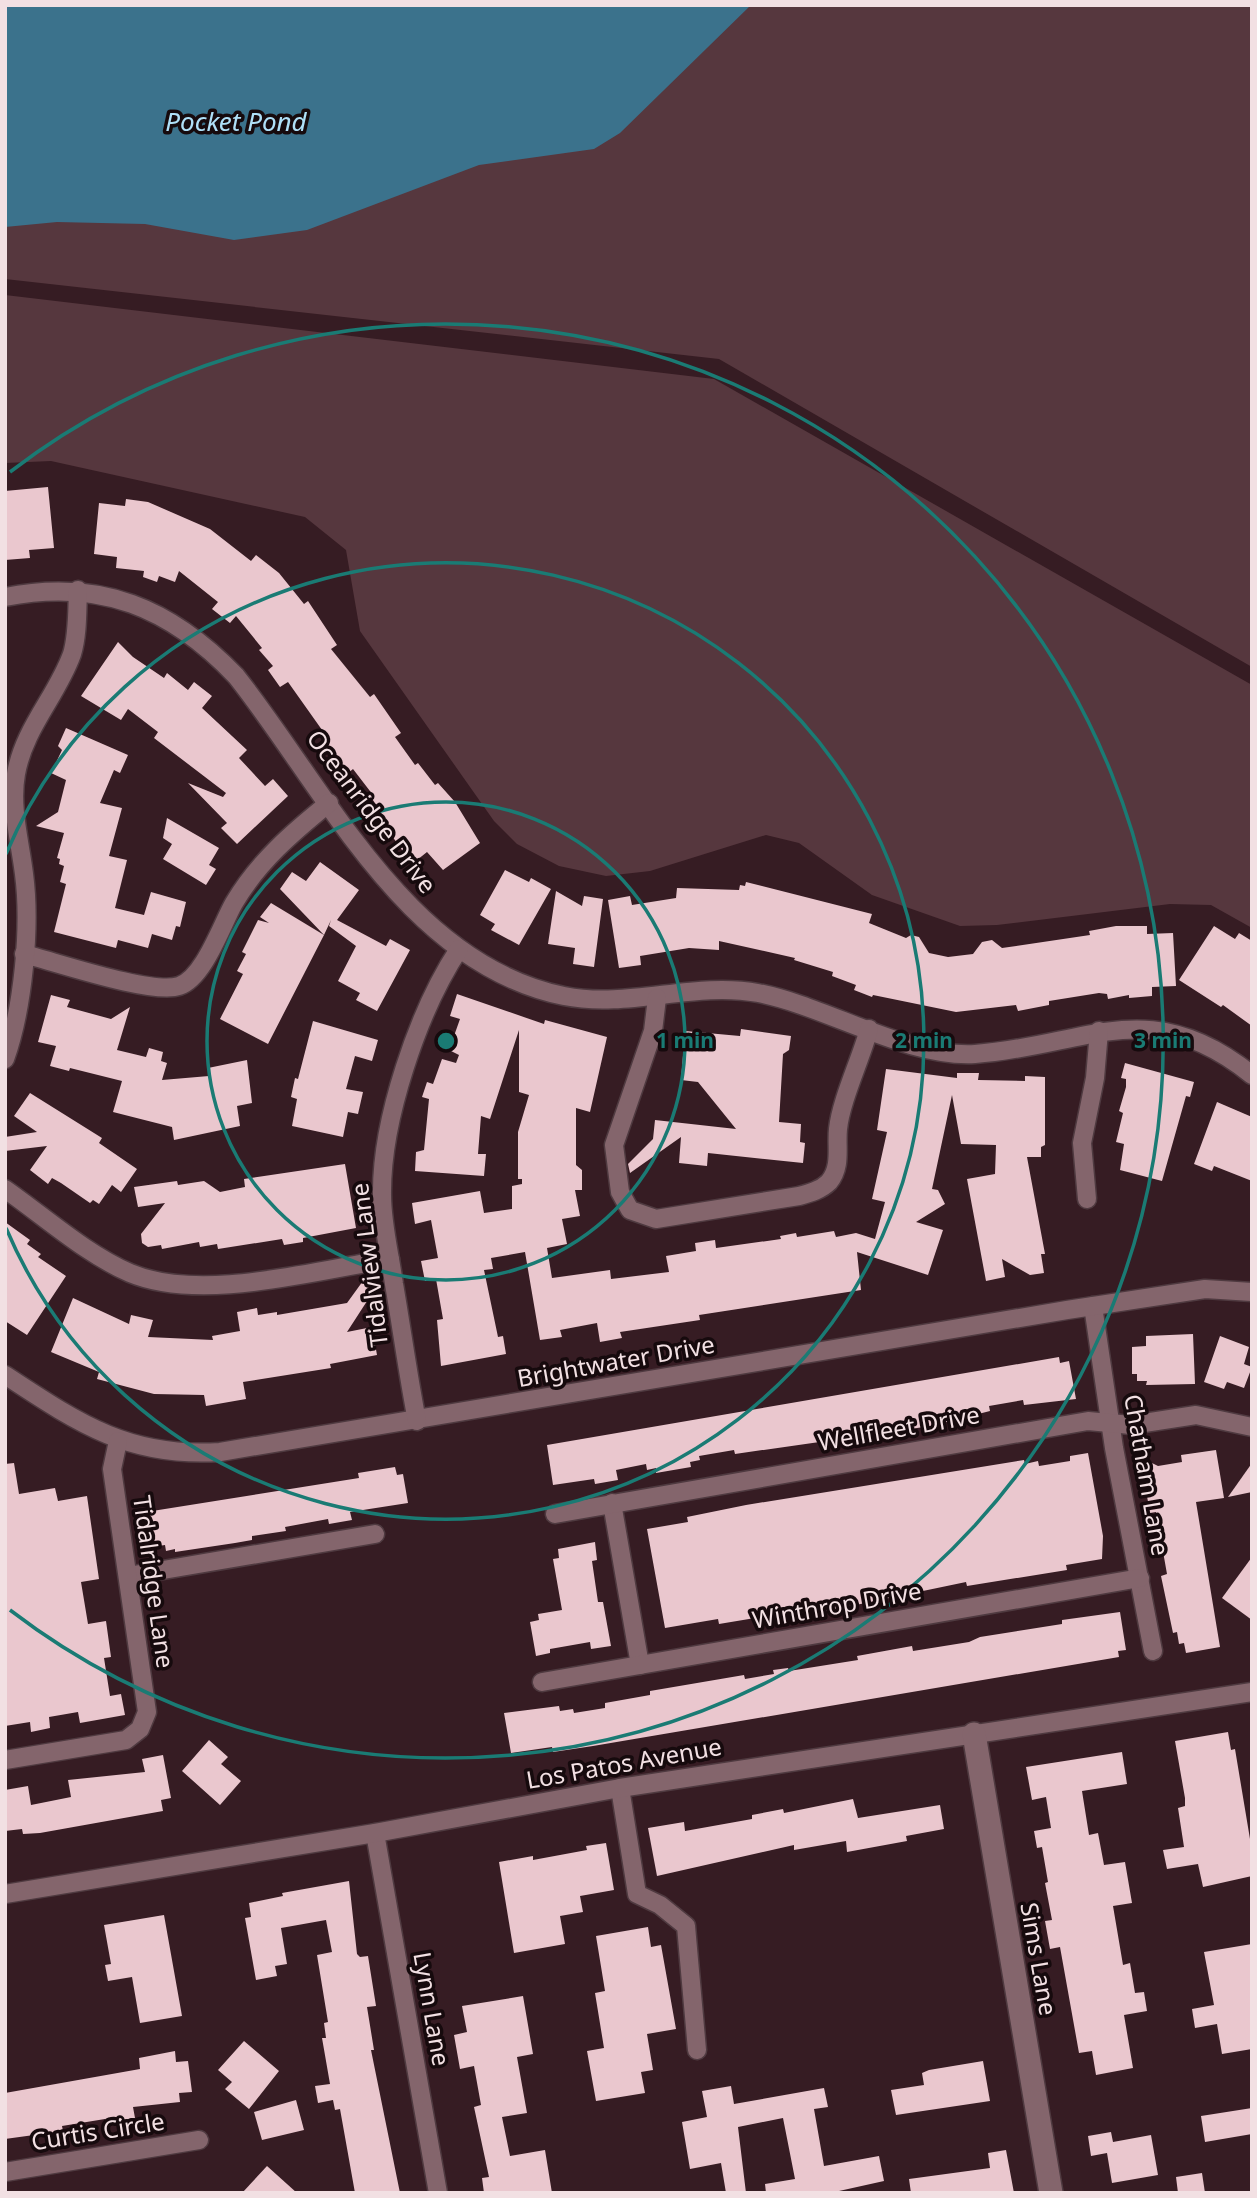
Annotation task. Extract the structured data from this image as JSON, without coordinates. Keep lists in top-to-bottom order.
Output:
{
  "streets": {
    "street": [
      "Oceanridge Drive",
      "Tidalview Lane",
      "Brightwater Drive",
      "Wellfleet Drive",
      "Chatham Lane",
      "Tidalridge Lane",
      "Winthrop Drive",
      "Los Patos Avenue",
      "Sims Lane",
      "Lynn Lane",
      "Curtis Circle"
    ]
  },
  "crossings": [
    ["Oceanridge Drive", "Tidalview Lane"],
    ["Tidalview Lane", "Brightwater Drive"],
    ["Brightwater Drive", "Chatham Lane"],
    ["Brightwater Drive", "Tidalridge Lane"],
    ["Wellfleet Drive", "Chatham Lane"],
    ["Chatham Lane", "Winthrop Drive"],
    ["Los Patos Avenue", "Sims Lane"],
    ["Los Patos Avenue", "Lynn Lane"]
  ],
  "water": ["Pocket Pond"],
  "rings": ["1 min", "2 min", "3 min"]
}
